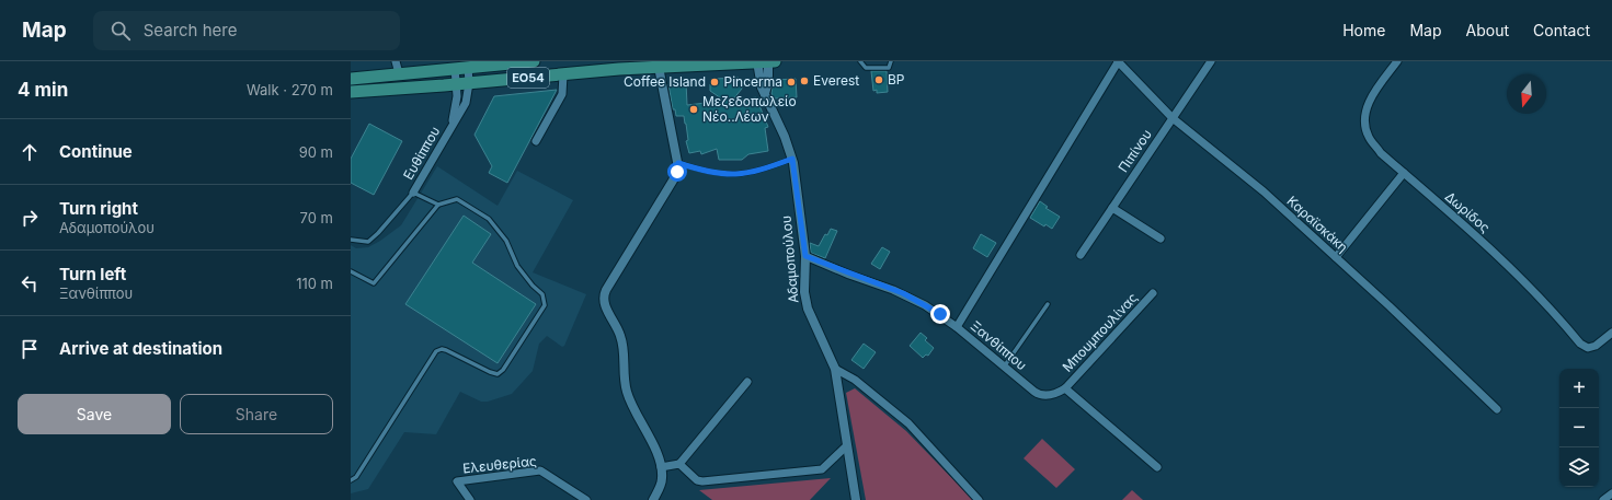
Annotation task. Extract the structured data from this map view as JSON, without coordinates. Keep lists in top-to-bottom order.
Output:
{
  "streets": {
    "main road": ["ΕΟ54"],
    "street": [
      "Πιπίνου",
      "Ευθίππου",
      "Δωρίδος",
      "Καραϊσκάκη",
      "Αδαμοπούλου",
      "Μπουμπουλίνας",
      "Ξανθίππου",
      "Ελευθερίας"
    ]
  },
  "crossings": [
    ["ΕΟ54", "Ευθίππου"],
    ["ΕΟ54", "Αδαμοπούλου"],
    ["Πιπίνου", "Καραϊσκάκη"],
    ["Καραϊσκάκη", "Ξανθίππου"],
    ["Αδαμοπούλου", "Ξανθίππου"],
    ["Μπουμπουλίνας", "Ξανθίππου"]
  ],
  "places": [
    "BP",
    "Everest",
    "Coffee Island",
    "Pincerma",
    "Μεζεδοπωλείο Νέο..Λέων"
  ],
  "north": "bottom",
  "page": {
    "header": "Map",
    "search": "Search here",
    "nav": [
      "Home",
      "Map",
      "About",
      "Contact"
    ],
    "heading": ["4 min", "Walk · 270 m"],
    "list": [
      ["Continue", "90 m"],
      ["Turn right", "Αδαμοπούλου", "70 m"],
      ["Turn left", "Ξανθίππου", "110 m"],
      "Arrive at destination"
    ],
    "map_buttons": ["+", "−"],
    "buttons": ["Save", "Share"]
  }
}
